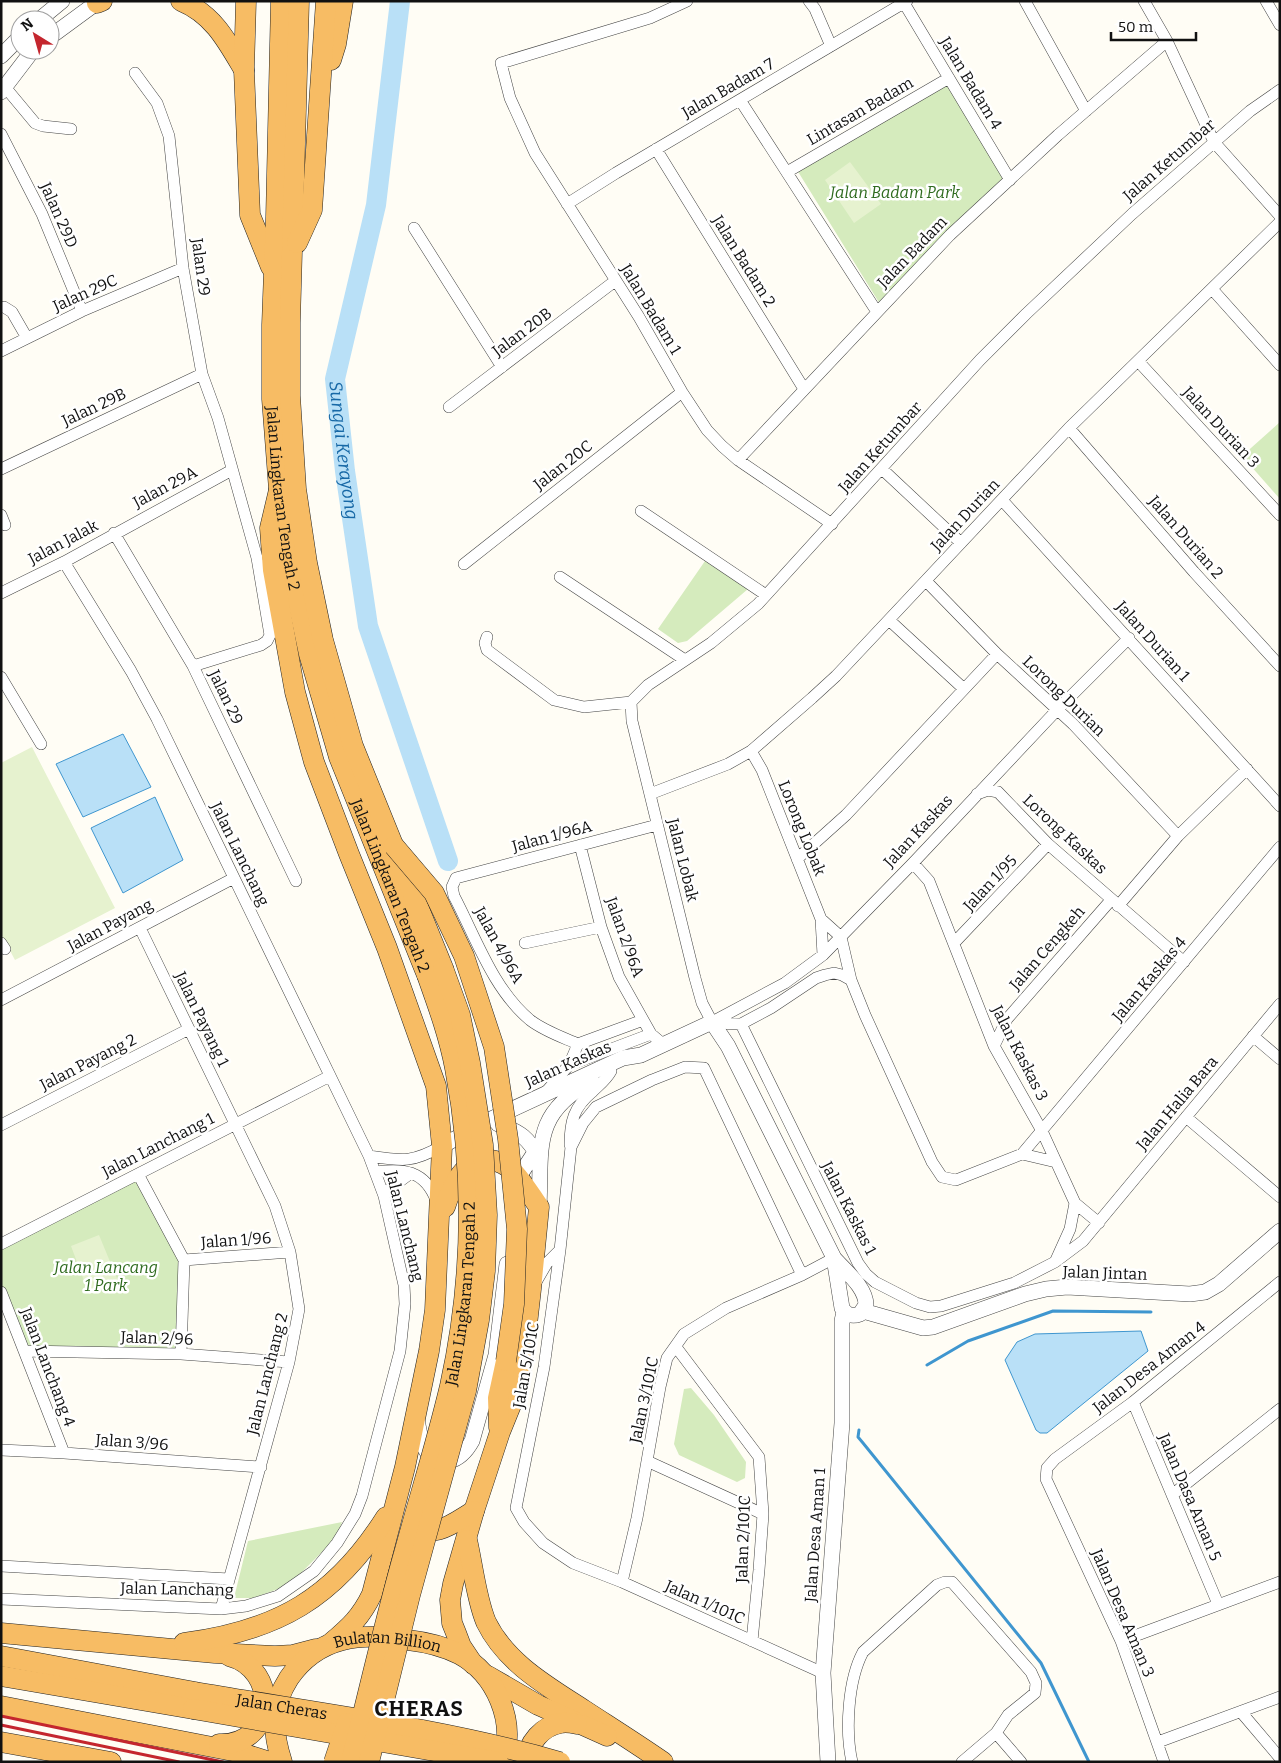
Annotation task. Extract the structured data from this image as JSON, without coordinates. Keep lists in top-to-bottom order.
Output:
{
  "streets": {
    "highway": ["Jalan Lingkaran Tengah 2", "Bulatan Billion", "Jalan Cheras"],
    "street": [
      "Jalan Badam 4",
      "Jalan Badam 7",
      "Lintasan Badam",
      "Jalan Ketumbar",
      "Jalan 29D",
      "Jalan Badam",
      "Jalan Badam 2",
      "Jalan 29",
      "Jalan 29C",
      "Jalan Badam 1",
      "Jalan 20B",
      "Jalan 29B",
      "Jalan Durian 3",
      "Jalan 20C",
      "Jalan 29A",
      "Jalan Durian",
      "Jalan Durian 2",
      "Jalan Jalak",
      "Jalan Durian 1",
      "Lorong Durian",
      "Lorong Lobak",
      "Jalan Kaskas",
      "Lorong Kaskas",
      "Jalan 1/96A",
      "Jalan Lanchang",
      "Jalan Lobak",
      "Jalan 1/95",
      "Jalan Payang",
      "Jalan 2/96A",
      "Jalan 4/96A",
      "Jalan Cengkeh",
      "Jalan Kaskas 4",
      "Jalan Payang 1",
      "Jalan Kaskas 3",
      "Jalan Payang 2",
      "Jalan Halia Bara",
      "Jalan Lanchang 1",
      "Jalan Kaskas 1",
      "Jalan 1/96",
      "Jalan Jintan",
      "Jalan 2/96",
      "Jalan 5/101C",
      "Jalan Lanchang 4",
      "Jalan Desa Aman 4",
      "Jalan Lanchang 2",
      "Jalan 3/101C",
      "Jalan 3/96",
      "Jalan Dasa Aman 5",
      "Jalan Desa Aman 1",
      "Jalan 2/101C",
      "Jalan 1/101C",
      "Jalan Desa Aman 3"
    ]
  },
  "crossings": [
    ["Jalan Badam 4", "Jalan Badam 7"],
    ["Jalan Badam 4", "Lintasan Badam"],
    ["Jalan Badam 4", "Jalan Badam"],
    ["Jalan Badam 7", "Jalan Badam 2"],
    ["Jalan Badam 7", "Jalan Badam 1"],
    ["Jalan Ketumbar", "Jalan Badam 1"],
    ["Jalan Ketumbar", "Jalan Lobak"],
    ["Jalan 29D", "Jalan 29C"],
    ["Jalan Badam", "Jalan Badam 2"],
    ["Jalan Badam", "Jalan Badam 1"],
    ["Jalan 29", "Jalan 29C"],
    ["Jalan 29", "Jalan 29B"],
    ["Jalan 29", "Jalan 29A"],
    ["Jalan 29", "Jalan Jalak"],
    ["Jalan Badam 1", "Jalan 20B"],
    ["Jalan Badam 1", "Jalan 20C"],
    ["Jalan Durian 3", "Jalan Durian"],
    ["Jalan 29A", "Jalan Jalak"],
    ["Jalan Durian", "Jalan Durian 2"],
    ["Jalan Durian", "Jalan Durian 1"],
    ["Jalan Durian", "Lorong Durian"],
    ["Jalan Durian", "Lorong Lobak"],
    ["Jalan Durian", "Jalan Lobak"],
    ["Jalan Jalak", "Jalan Lanchang"],
    ["Jalan Durian 1", "Jalan Kaskas"],
    ["Jalan Durian 1", "Jalan Cengkeh"],
    ["Lorong Durian", "Jalan Kaskas"],
    ["Lorong Durian", "Jalan Cengkeh"],
    ["Lorong Lobak", "Jalan Kaskas"],
    ["Jalan Kaskas", "Lorong Kaskas"],
    ["Jalan Kaskas", "Jalan Lobak"],
    ["Jalan Kaskas", "Jalan Kaskas 3"],
    ["Jalan Kaskas", "Jalan Kaskas 1"],
    ["Lorong Kaskas", "Jalan 1/95"],
    ["Lorong Kaskas", "Jalan Cengkeh"],
    ["Lorong Kaskas", "Jalan Kaskas 4"],
    ["Jalan 1/96A", "Jalan Lobak"],
    ["Jalan 1/96A", "Jalan 2/96A"],
    ["Jalan 1/96A", "Jalan 4/96A"],
    ["Jalan Lanchang", "Jalan Payang"],
    ["Jalan Lanchang", "Jalan Lanchang 1"],
    ["Jalan Lanchang", "Jalan Lanchang 2"],
    ["Jalan 1/95", "Jalan Kaskas 3"],
    ["Jalan Payang", "Jalan Payang 1"],
    ["Jalan Cengkeh", "Jalan Kaskas 3"],
    ["Jalan Kaskas 4", "Jalan Kaskas 3"],
    ["Jalan Payang 1", "Jalan Payang 2"],
    ["Jalan Payang 1", "Jalan Lanchang 1"],
    ["Jalan Payang 1", "Jalan Lanchang 2"],
    ["Jalan Kaskas 3", "Jalan Halia Bara"],
    ["Jalan Kaskas 3", "Jalan Kaskas 1"],
    ["Jalan Halia Bara", "Jalan Kaskas 1"],
    ["Jalan Lanchang 1", "Jalan Lanchang 2"],
    ["Jalan 1/96", "Jalan Lanchang 2"],
    ["Jalan Jintan", "Jalan Desa Aman 1"],
    ["Jalan 2/96", "Jalan Lanchang 4"],
    ["Jalan 2/96", "Jalan Lanchang 2"],
    ["Jalan 5/101C", "Jalan 3/101C"],
    ["Jalan 5/101C", "Jalan 1/101C"],
    ["Jalan Lanchang 4", "Jalan 3/96"],
    ["Jalan Desa Aman 4", "Jalan Dasa Aman 5"],
    ["Jalan Desa Aman 4", "Jalan Desa Aman 3"],
    ["Jalan Lanchang 2", "Jalan 3/96"],
    ["Jalan 3/101C", "Jalan 2/101C"],
    ["Jalan 3/101C", "Jalan 1/101C"],
    ["Jalan Desa Aman 1", "Jalan 1/101C"],
    ["Jalan 2/101C", "Jalan 1/101C"]
  ],
  "districts": ["CHERAS"],
  "water": ["Sungai Kerayong"],
  "parks": ["Jalan Badam Park", "Jalan Lancang 1 Park"],
  "scale_bar": "50 m",
  "north": "top left"
}
